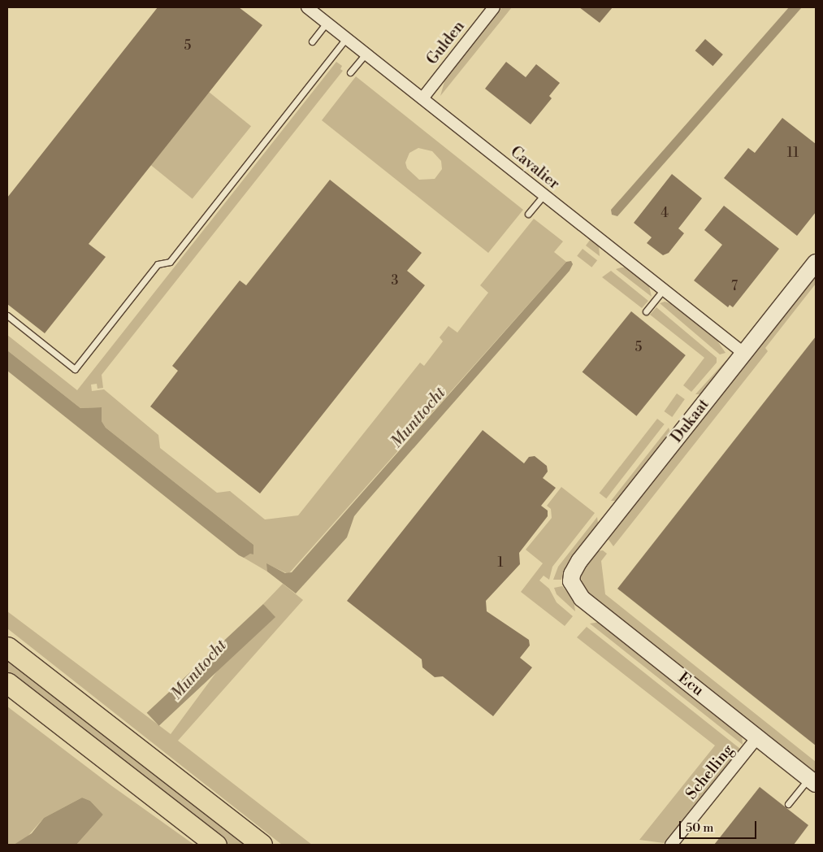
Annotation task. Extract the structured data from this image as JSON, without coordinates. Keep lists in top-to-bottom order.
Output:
{
  "streets": {
    "street": [
      "Gulden",
      "Cavalier",
      "Dukaat",
      "Ecu",
      "Schelling"
    ]
  },
  "crossings": [
    ["Gulden", "Cavalier"],
    ["Cavalier", "Dukaat"],
    ["Dukaat", "Ecu"],
    ["Ecu", "Schelling"]
  ],
  "water": ["Munttocht"],
  "house_numbers": [
    "5",
    "11",
    "4",
    "3",
    "7",
    "5",
    "1"
  ],
  "scale_bar": "50 m"
}
